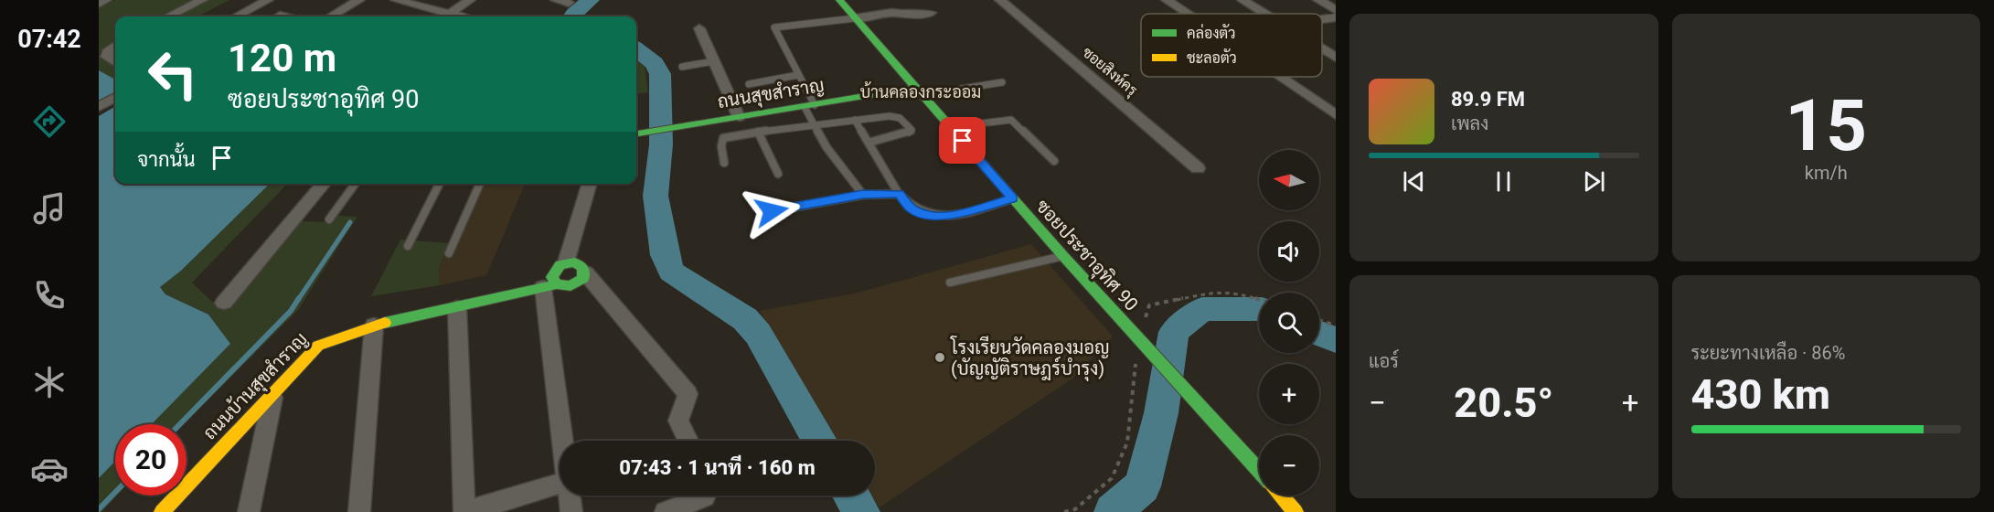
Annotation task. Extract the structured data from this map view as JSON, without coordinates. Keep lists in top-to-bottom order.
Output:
{
  "streets": {
    "street": [
      "ซอยสิงห์ครุ",
      "ถนนสุขสำราญ",
      "ซอยประชาอุทิศ 90",
      "ถนนบ้านสุขสำราญ"
    ]
  },
  "crossings": [
    ["ถนนสุขสำราญ", "ซอยประชาอุทิศ 90"]
  ],
  "districts": ["บ้านคลองกระออม"],
  "places": ["โรงเรียนวัดคลองมอญ (บัญญัติราษฎร์บำรุง)"],
  "legend": ["คล่องตัว", "ชะลอตัว"],
  "north": "left",
  "page": {
    "tabs": "07:42",
    "tile": [
      ["15", "km/h"],
      "แอร์",
      ["ระยะทางเหลือ · 86%", "430 km"]
    ],
    "turn": ["120 m", "ซอยประชาอุทิศ 90"],
    "song": ["89.9 FM", "เพลง"],
    "then": "จากนั้น",
    "map_buttons": ["+", "−"],
    "heat": ["−", "20.5°", "+"],
    "limit": "20",
    "trip": "07:43 · 1 นาที · 160 m"
  }
}
